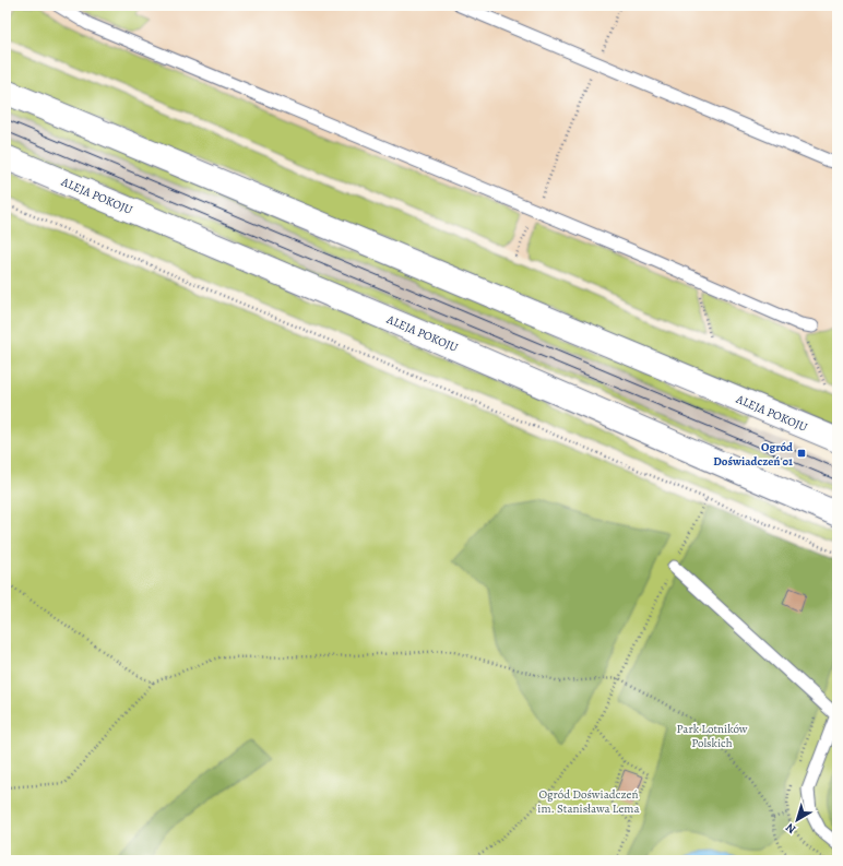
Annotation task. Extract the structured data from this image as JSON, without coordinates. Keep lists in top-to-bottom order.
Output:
{
  "streets": {
    "main road": ["ALEJA POKOJU"]
  },
  "parks": ["Park Lotników Polskich", "Ogród Doświadczeń im. Stanisława Lema"],
  "places": {
    "transit": ["Ogród Doświadczeń 01"]
  },
  "north": "bottom left"
}
